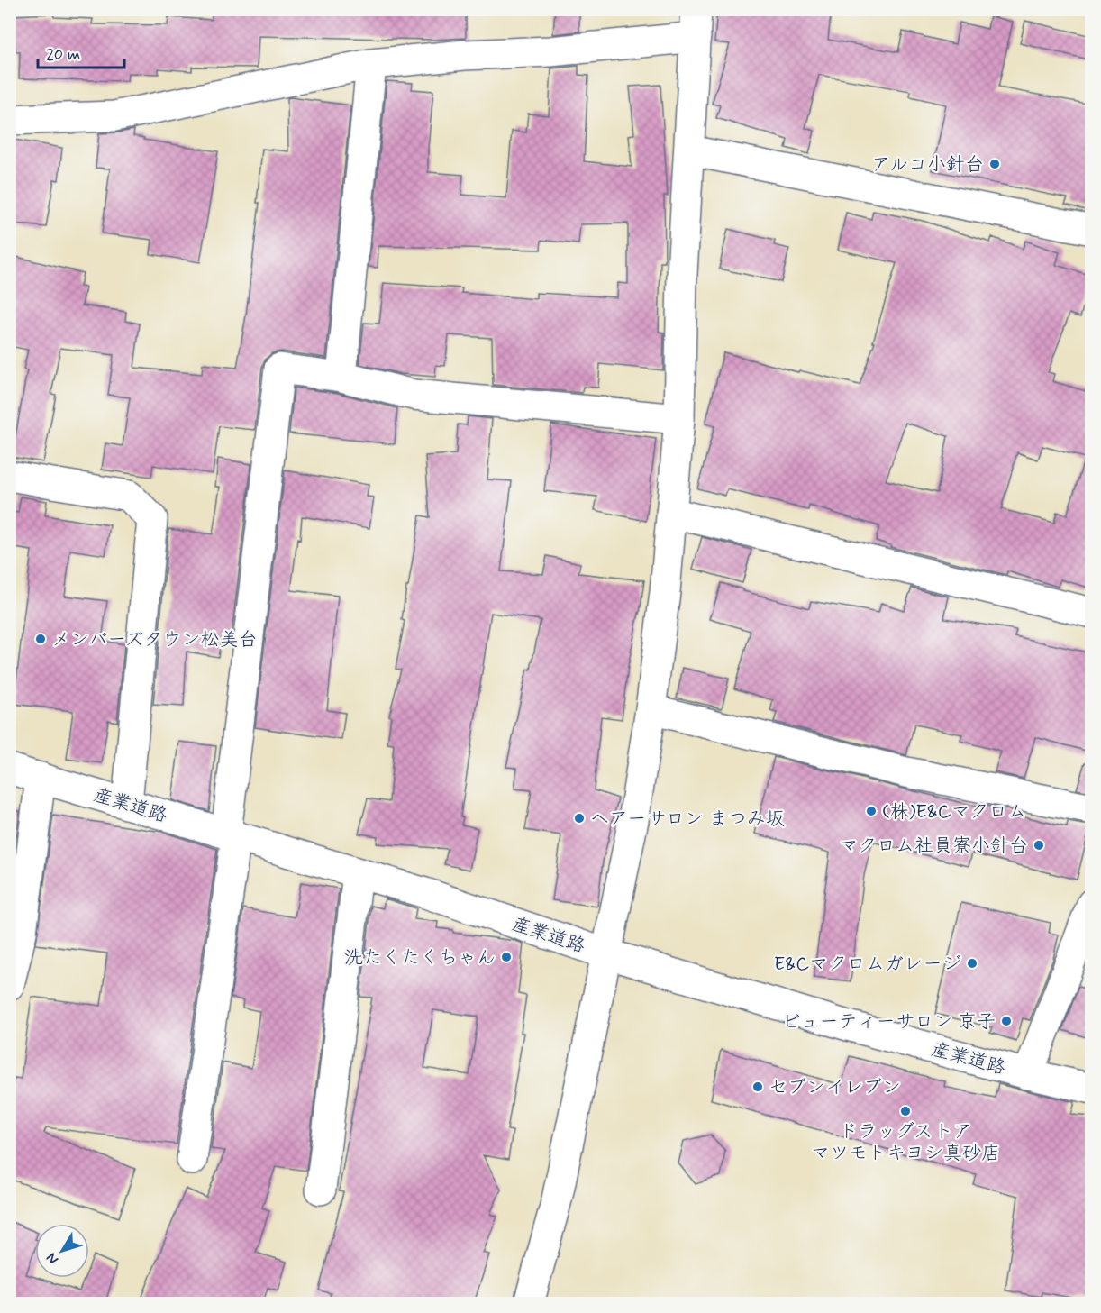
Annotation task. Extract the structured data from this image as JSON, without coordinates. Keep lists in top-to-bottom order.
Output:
{
  "streets": {
    "street": ["産業道路"]
  },
  "places": [
    "アルコ小針台",
    "メンバーズタウン松美台",
    "(株)E&Cマクロム",
    "ヘアーサロン まつみ坂",
    "マクロム社員寮小針台",
    "洗たくたくちゃん",
    "E&Cマクロムガレージ",
    "ビューティーサロン 京子",
    "セブンイレブン",
    "ドラッグストア マツモトキヨシ真砂店"
  ],
  "scale_bar": "20 m",
  "north": "bottom left"
}
